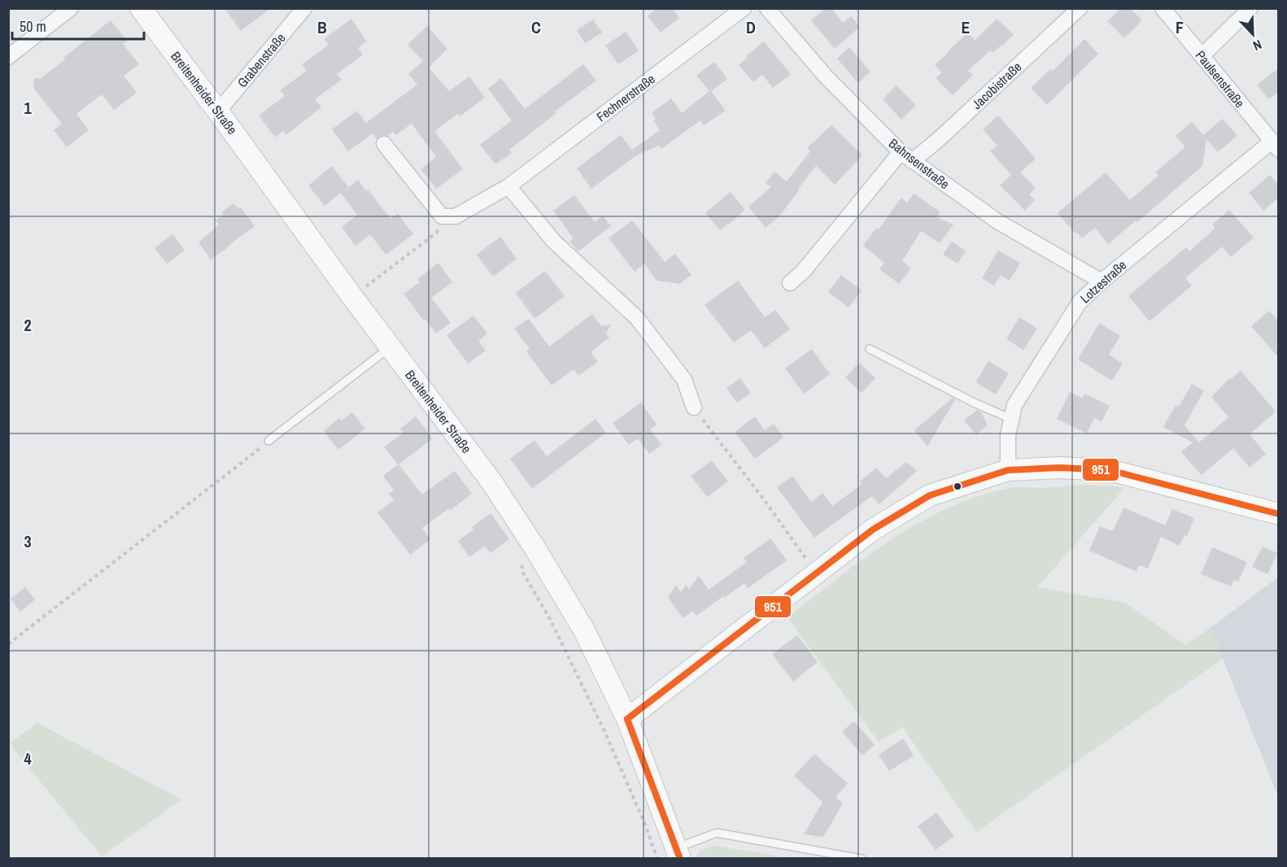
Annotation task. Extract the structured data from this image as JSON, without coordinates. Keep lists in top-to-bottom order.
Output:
{
  "streets": {
    "street": [
      "Grabenstraße",
      "Paulsenstraße",
      "Jacobistraße",
      "Breitenheider Straße",
      "Fechnerstraße",
      "Bahnsenstraße",
      "Lotzestraße"
    ]
  },
  "crossings": [
    ["Grabenstraße", "Breitenheider Straße"],
    ["Paulsenstraße", "Lotzestraße"],
    ["Jacobistraße", "Bahnsenstraße"],
    ["Bahnsenstraße", "Lotzestraße"]
  ],
  "lines": ["transit line 951"],
  "scale_bar": "50 m",
  "north": "bottom right",
  "grid": {
    "columns": [
      "B",
      "C",
      "D",
      "E",
      "F"
    ],
    "rows": [
      "1",
      "2",
      "3",
      "4"
    ]
  }
}
